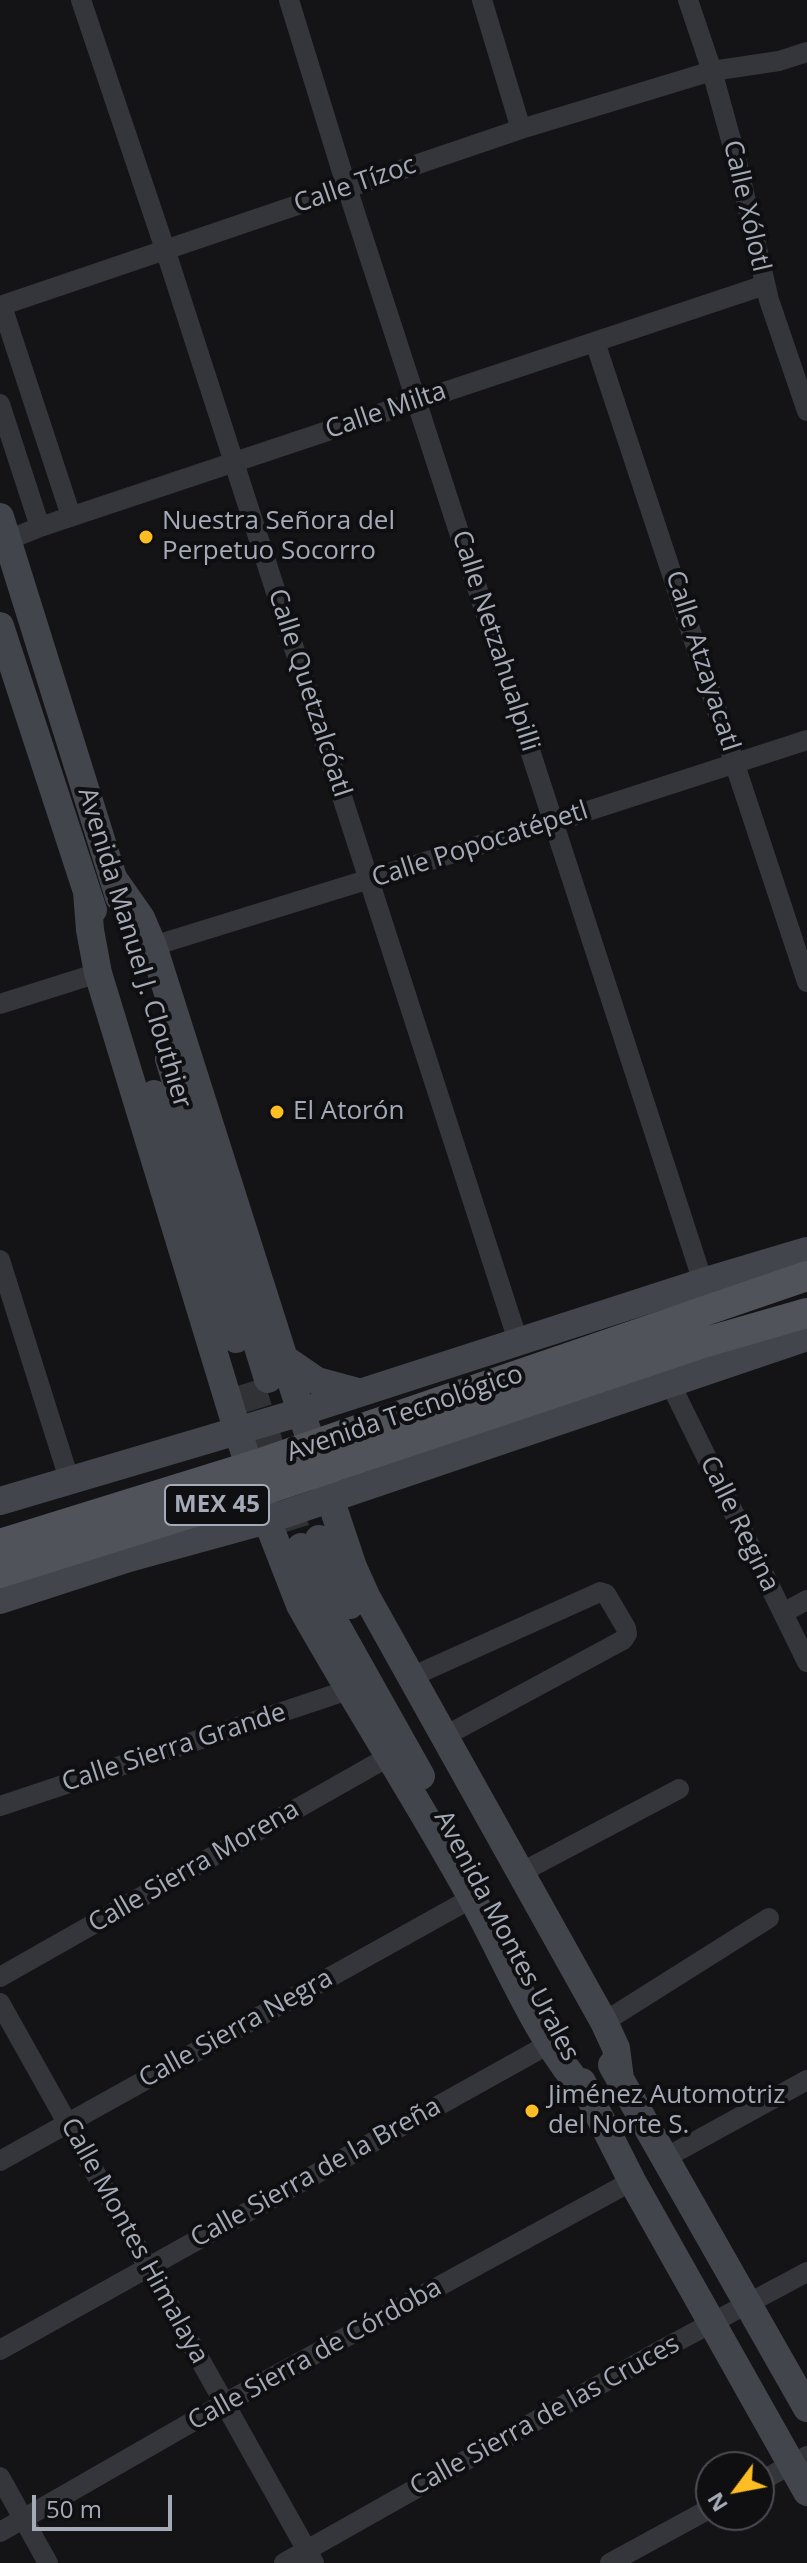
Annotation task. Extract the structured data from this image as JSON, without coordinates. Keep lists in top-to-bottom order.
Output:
{
  "streets": {
    "main road": ["Avenida Tecnológico", "MEX 45"],
    "street": [
      "Calle Tízoc",
      "Calle Xólotl",
      "Calle Milta",
      "Calle Netzahualpilli",
      "Calle Atzayacatl",
      "Calle Quetzalcóatl",
      "Calle Popocatépetl",
      "Avenida Manuel J. Clouthier",
      "Calle Regina",
      "Calle Sierra Grande",
      "Calle Sierra Morena",
      "Avenida Montes Urales",
      "Calle Sierra Negra",
      "Calle Sierra de la Breña",
      "Calle Montes Himalaya",
      "Calle Sierra de Córdoba",
      "Calle Sierra de las Cruces"
    ]
  },
  "crossings": [
    ["Calle Tízoc", "Calle Xólotl"],
    ["Calle Tízoc", "Calle Netzahualpilli"],
    ["Calle Tízoc", "Calle Quetzalcóatl"],
    ["Calle Xólotl", "Calle Milta"],
    ["Calle Milta", "Calle Netzahualpilli"],
    ["Calle Milta", "Calle Atzayacatl"],
    ["Calle Milta", "Calle Quetzalcóatl"],
    ["Calle Milta", "Avenida Manuel J. Clouthier"],
    ["Calle Netzahualpilli", "Calle Popocatépetl"],
    ["Calle Netzahualpilli", "Avenida Tecnológico"],
    ["Calle Atzayacatl", "Calle Popocatépetl"],
    ["Calle Quetzalcóatl", "Calle Popocatépetl"],
    ["Calle Quetzalcóatl", "Avenida Tecnológico"],
    ["Avenida Tecnológico", "Calle Regina"],
    ["Avenida Montes Urales", "Calle Sierra de Córdoba"],
    ["Avenida Montes Urales", "Calle Sierra de las Cruces"],
    ["Calle Sierra Negra", "Calle Montes Himalaya"],
    ["Calle Sierra de la Breña", "Calle Montes Himalaya"],
    ["Calle Montes Himalaya", "Calle Sierra de Córdoba"],
    ["Calle Montes Himalaya", "Calle Sierra de las Cruces"]
  ],
  "places": ["Nuestra Señora del Perpetuo Socorro", "El Atorón", "Jiménez Automotriz del Norte S."],
  "scale_bar": "50 m",
  "north": "bottom left"
}
